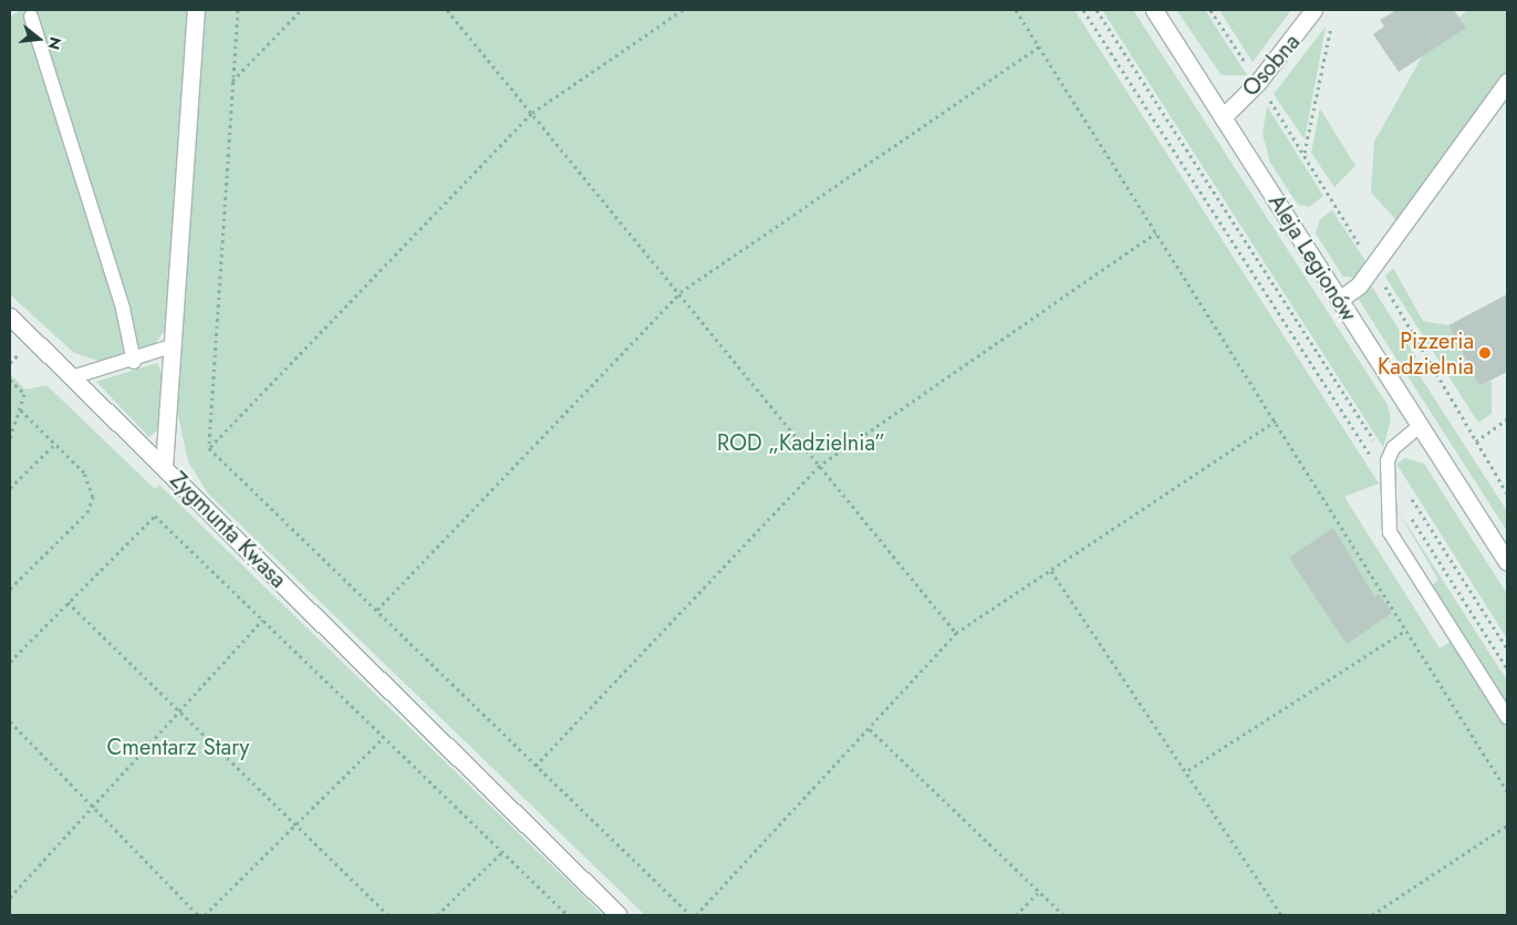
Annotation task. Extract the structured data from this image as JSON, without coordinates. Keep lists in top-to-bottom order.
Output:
{
  "streets": {
    "street": ["Osobna", "Aleja Legionów", "Zygmunta Kwasa"]
  },
  "crossings": [
    ["Osobna", "Aleja Legionów"]
  ],
  "parks": ["ROD „Kadzielnia”", "Cmentarz Stary"],
  "places": ["Pizzeria Kadzielnia"],
  "north": "right"
}
